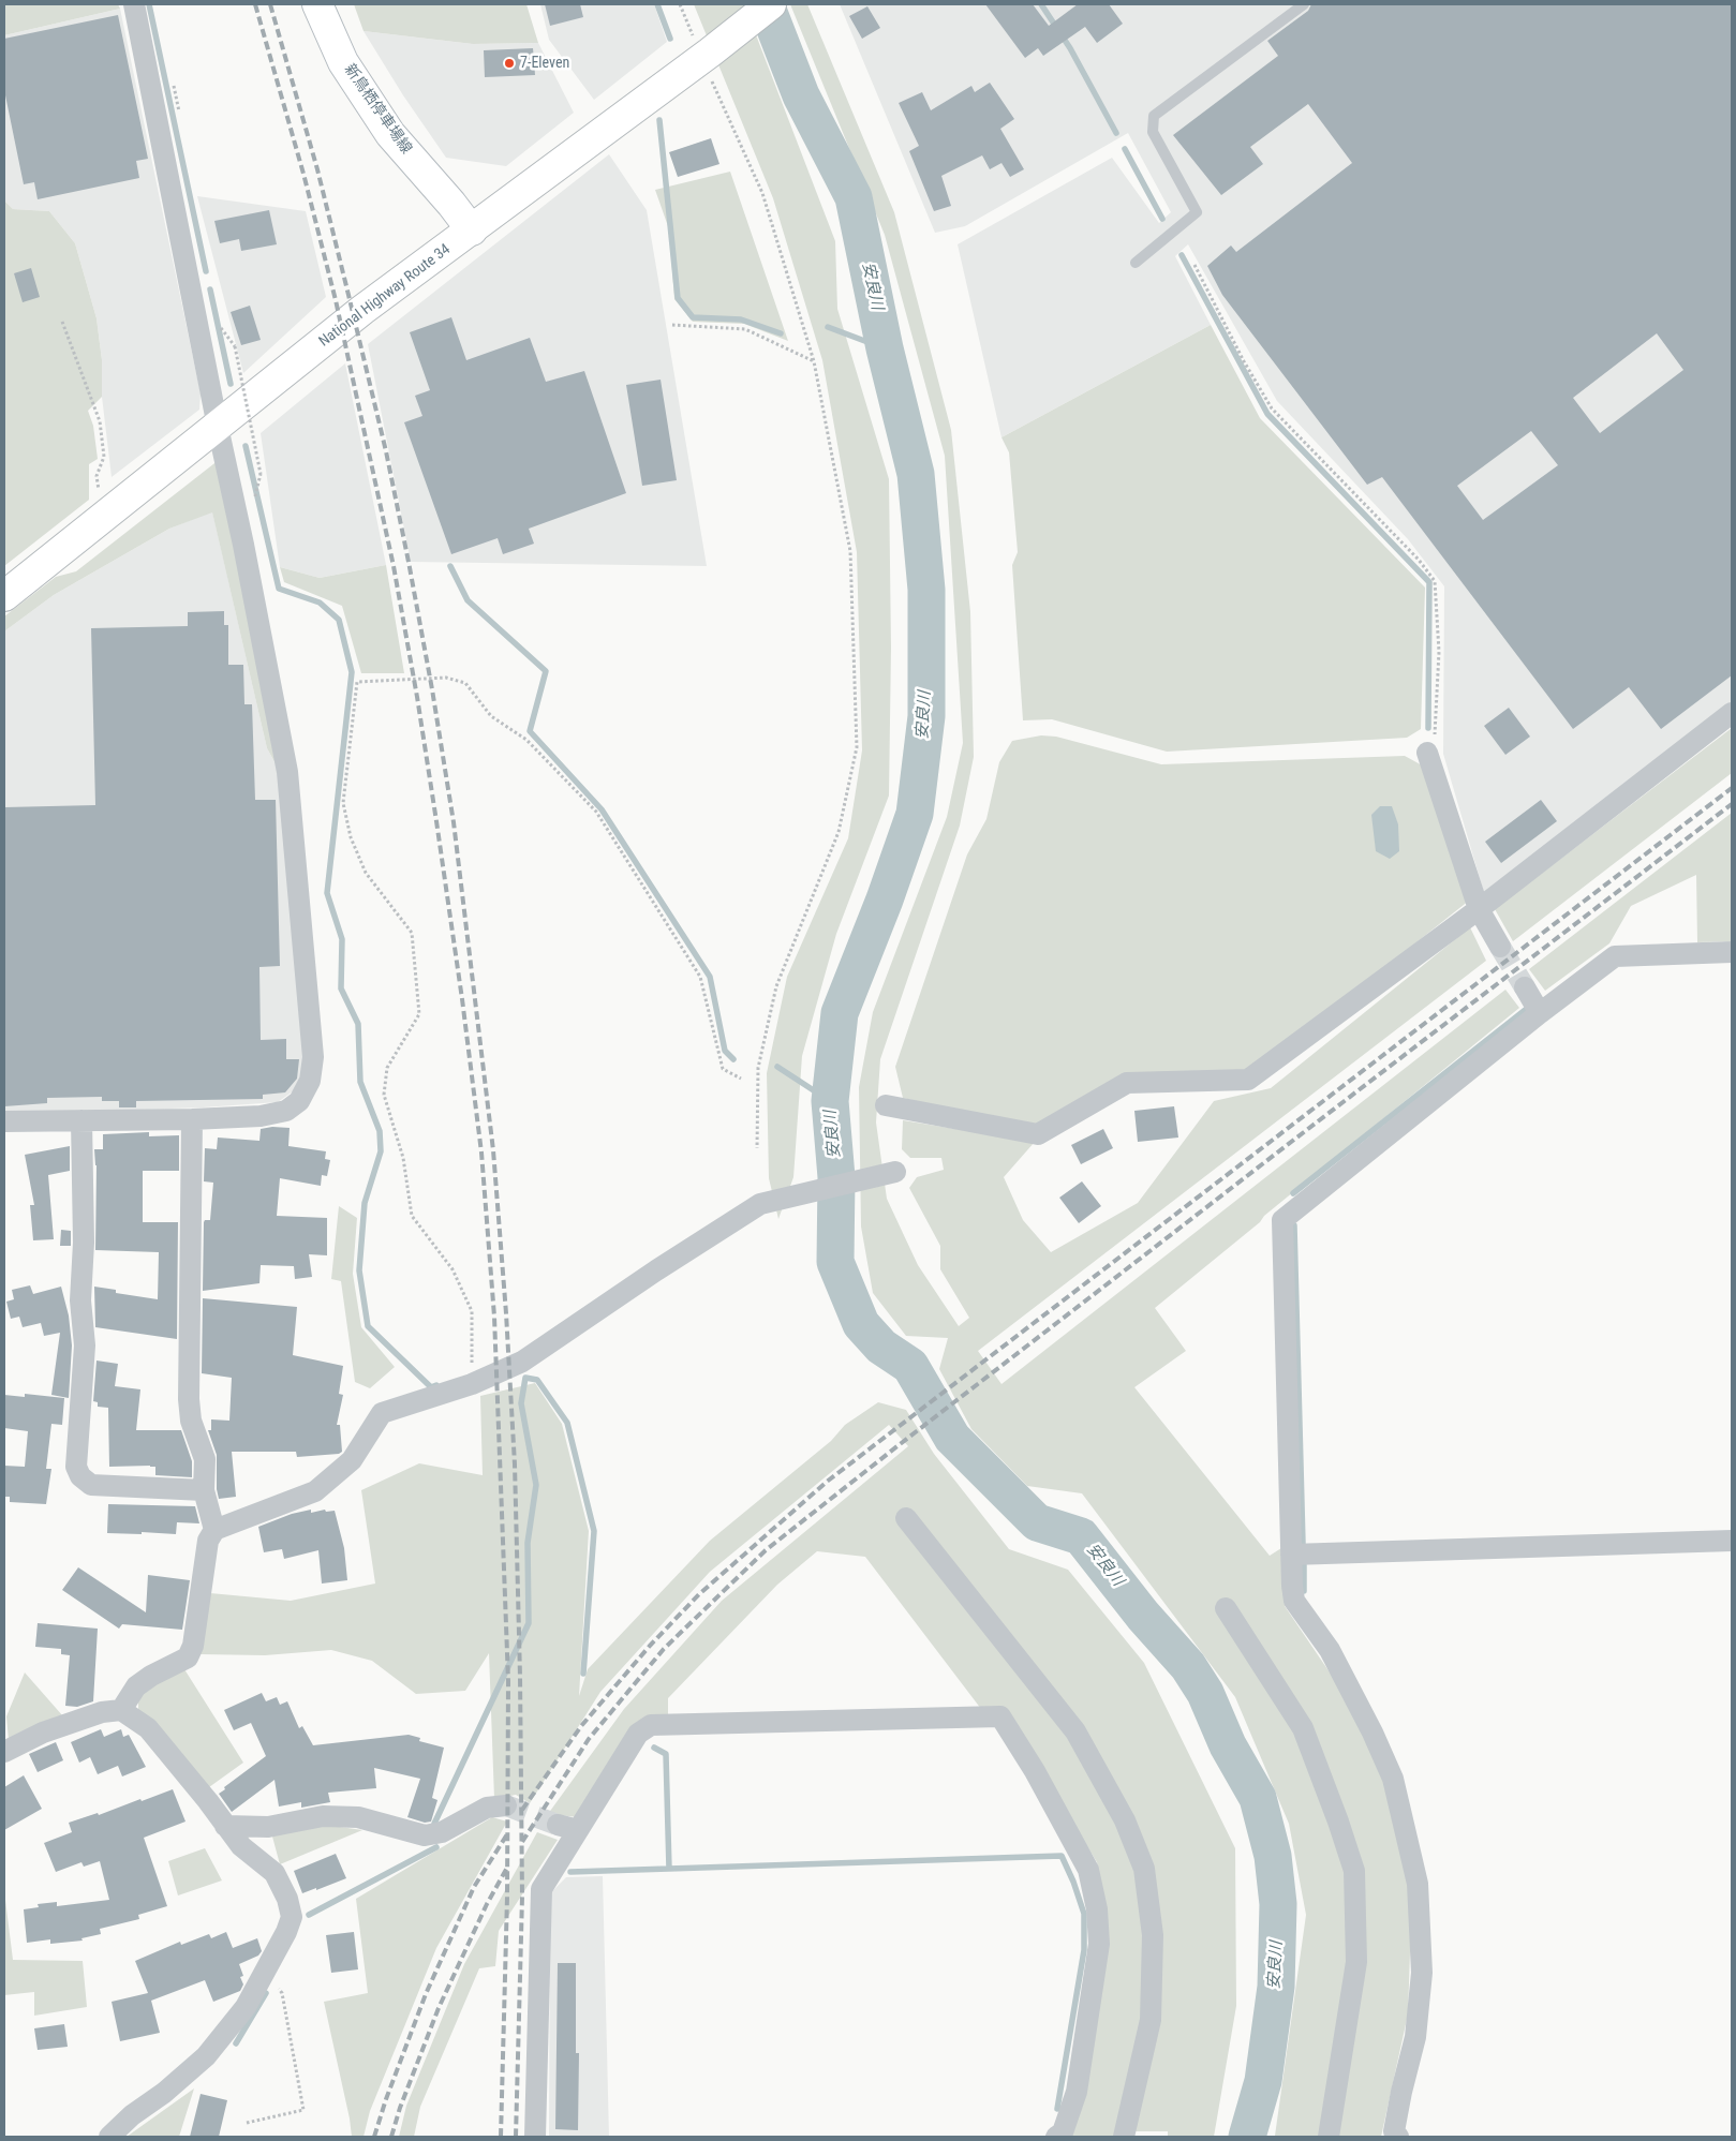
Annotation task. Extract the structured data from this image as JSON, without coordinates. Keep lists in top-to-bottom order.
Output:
{
  "streets": {
    "main road": ["新鳥栖停車場線", "National Highway Route 34"]
  },
  "crossings": [
    ["新鳥栖停車場線", "National Highway Route 34"]
  ],
  "water": ["安良川"],
  "places": ["7-Eleven"]
}
